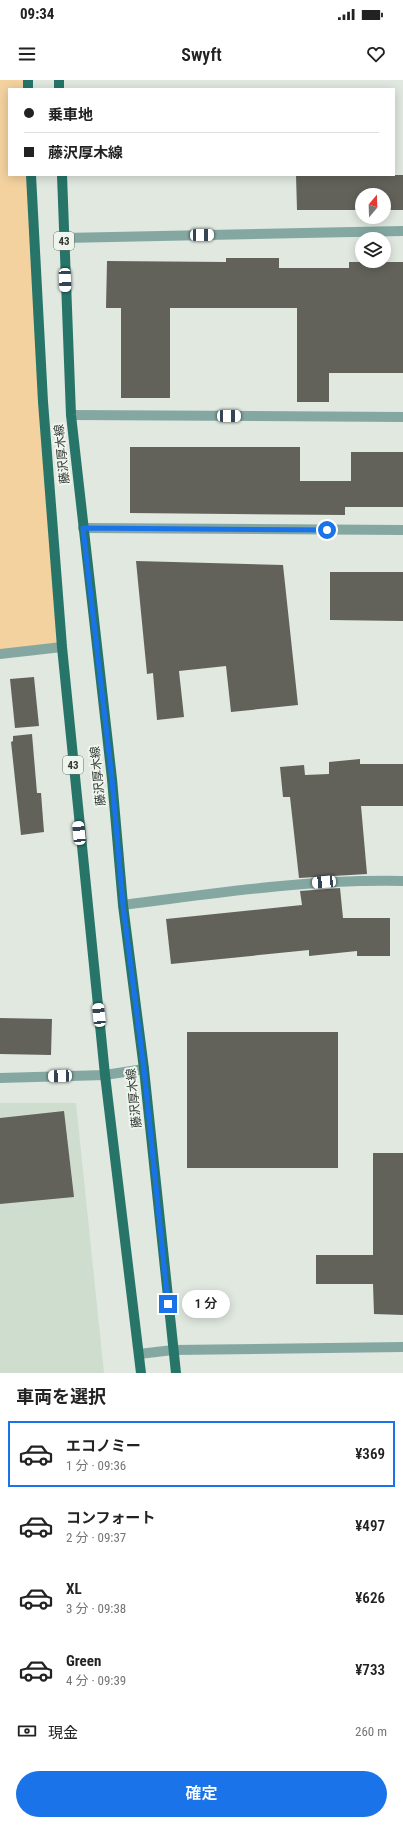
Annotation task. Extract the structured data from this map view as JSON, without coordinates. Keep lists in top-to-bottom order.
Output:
{
  "streets": {
    "main road": ["43", "藤沢厚木線"]
  },
  "north": "top",
  "page": {
    "status": "09:34",
    "header": "Swyft",
    "banner": ["乗車地", "藤沢厚木線"],
    "bubble": "1 分",
    "heading": "車両を選択",
    "list": [
      {
        "name": "エコノミー",
        "note": "1 分 · 09:36",
        "value": "¥369"
      },
      {
        "name": "コンフォート",
        "note": "2 分 · 09:37",
        "value": "¥497"
      },
      {
        "name": "XL",
        "note": "3 分 · 09:38",
        "value": "¥626"
      },
      {
        "name": "Green",
        "note": "4 分 · 09:39",
        "value": "¥733"
      }
    ],
    "pay": ["現金", "260 m"],
    "buttons": "確定"
  }
}
